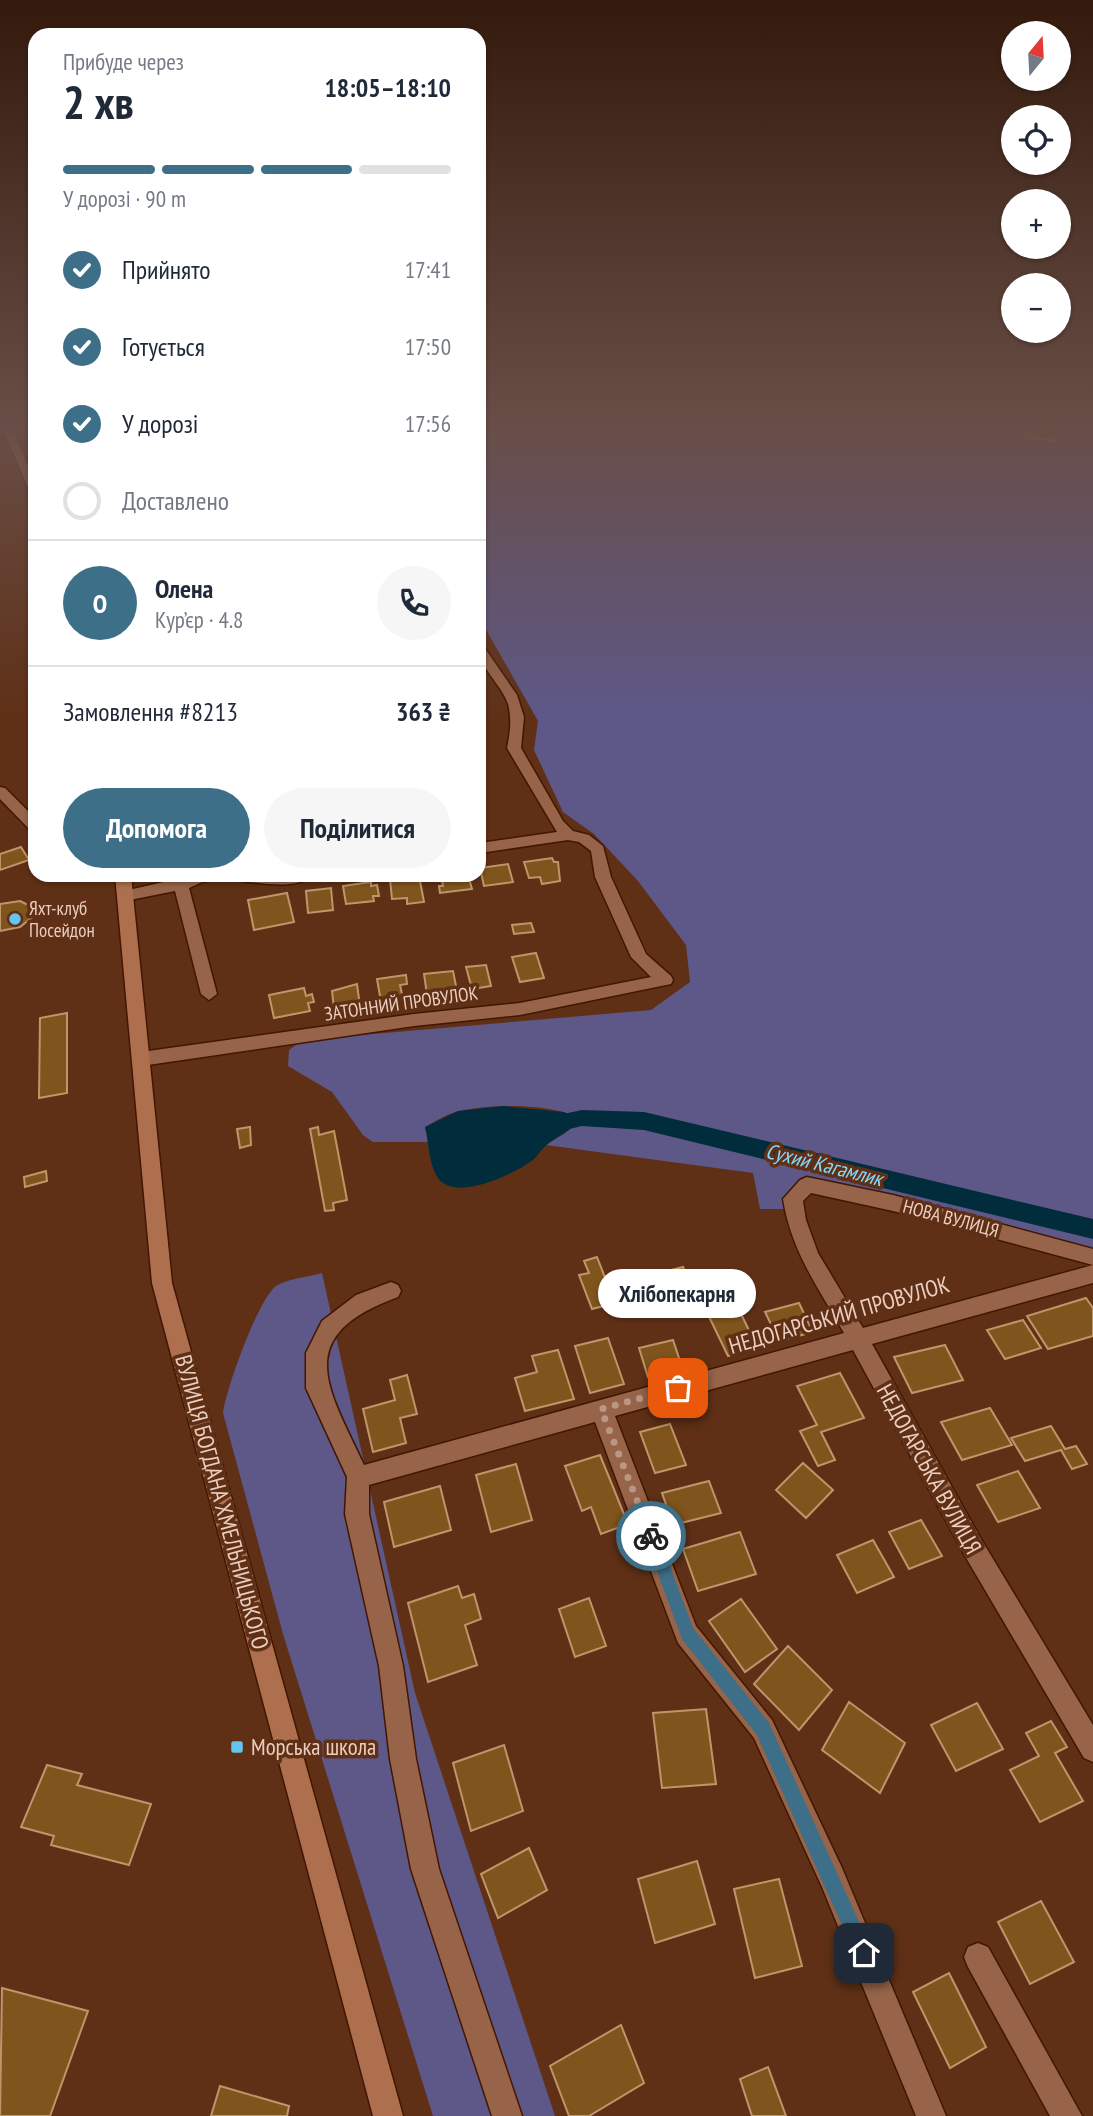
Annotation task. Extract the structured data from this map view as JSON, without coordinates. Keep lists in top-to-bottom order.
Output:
{
  "streets": {
    "main road": ["ВУЛИЦЯ БОГДАНА ХМЕЛЬНИЦЬКОГО"],
    "street": [
      "ЗАТОННИЙ ПРОВУЛОК",
      "НОВА ВУЛИЦЯ",
      "НЕДОГАРСЬКИЙ ПРОВУЛОК",
      "НЕДОГАРСЬКА ВУЛИЦЯ"
    ]
  },
  "crossings": [
    ["ЗАТОННИЙ ПРОВУЛОК", "ВУЛИЦЯ БОГДАНА ХМЕЛЬНИЦЬКОГО"],
    ["НОВА ВУЛИЦЯ", "НЕДОГАРСЬКА ВУЛИЦЯ"],
    ["НЕДОГАРСЬКИЙ ПРОВУЛОК", "НЕДОГАРСЬКА ВУЛИЦЯ"]
  ],
  "water": ["Сухий Кагамлик"],
  "places": {
    "other": ["Яхт-клуб Посейдон", "Хлібопекарня"],
    "transit": ["Морська школа"]
  },
  "north": "top",
  "page": {
    "map_buttons": ["+", "−"],
    "heading": ["2 хв", "Прибуде через", "18:05–18:10"],
    "panel": [
      "Олена",
      "Кур’єр · 4.8",
      "Замовлення #8213",
      "363 ₴"
    ],
    "bar": "У дорозі · 90 m",
    "list": [
      ["Прийнято", "17:41"],
      ["Готується", "17:50"],
      ["У дорозі", "17:56"],
      "Доставлено"
    ],
    "round": "О",
    "buttons": ["Допомога", "Поділитися"],
    "bubble": "Хлібопекарня"
  }
}
